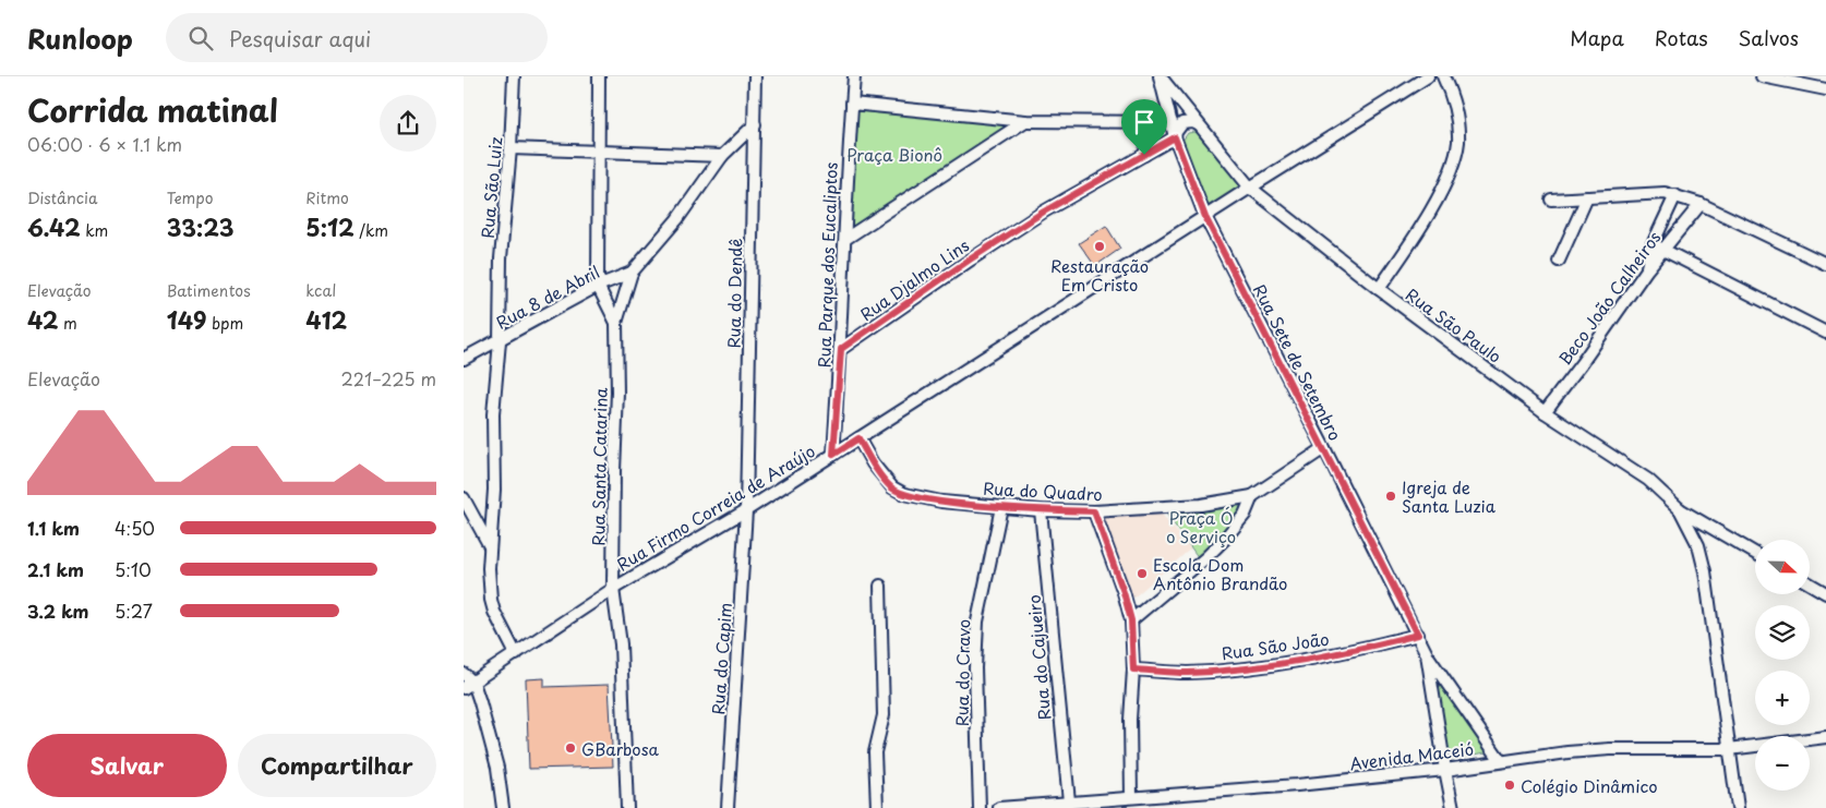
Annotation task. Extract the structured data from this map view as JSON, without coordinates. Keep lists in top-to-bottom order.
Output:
{
  "streets": {
    "street": [
      "Rua São Luiz",
      "Rua Parque dos Eucaliptos",
      "Rua Djalmo Lins",
      "Rua do Dendê",
      "Rua 8 de Abril",
      "Beco João Calheiros",
      "Rua São Paulo",
      "Rua Sete de Setembro",
      "Rua Santa Catarina",
      "Rua do Quadro",
      "Rua Firmo Correia de Araújo",
      "Rua São João",
      "Rua do Cajueiro",
      "Rua do Capim",
      "Rua do Cravo",
      "Avenida Maceió"
    ]
  },
  "crossings": [
    ["Rua São Luiz", "Rua 8 de Abril"],
    ["Rua São Luiz", "Rua Firmo Correia de Araújo"],
    ["Rua Parque dos Eucaliptos", "Rua Djalmo Lins"],
    ["Rua Parque dos Eucaliptos", "Rua Firmo Correia de Araújo"],
    ["Rua Djalmo Lins", "Rua São Paulo"],
    ["Rua Djalmo Lins", "Rua Sete de Setembro"],
    ["Rua do Dendê", "Rua 8 de Abril"],
    ["Rua do Dendê", "Rua Firmo Correia de Araújo"],
    ["Rua do Dendê", "Rua do Capim"],
    ["Rua 8 de Abril", "Rua Santa Catarina"],
    ["Beco João Calheiros", "Rua São Paulo"],
    ["Rua São Paulo", "Rua Sete de Setembro"],
    ["Rua São Paulo", "Rua Firmo Correia de Araújo"],
    ["Rua Sete de Setembro", "Rua Firmo Correia de Araújo"],
    ["Rua Sete de Setembro", "Rua São João"],
    ["Rua Sete de Setembro", "Avenida Maceió"],
    ["Rua Santa Catarina", "Rua Firmo Correia de Araújo"],
    ["Rua do Quadro", "Rua Firmo Correia de Araújo"],
    ["Rua do Quadro", "Rua do Cajueiro"],
    ["Rua do Quadro", "Rua do Cravo"],
    ["Rua Firmo Correia de Araújo", "Rua do Capim"],
    ["Rua do Cajueiro", "Avenida Maceió"]
  ],
  "parks": ["Praça Bionô", "Praça Ó o Serviço"],
  "places": [
    "Restauração Em Cristo",
    "Igreja de Santa Luzia",
    "Escola Dom Antônio Brandão",
    "GBarbosa",
    "Colégio Dinâmico"
  ],
  "north": "right",
  "page": {
    "header": "Runloop",
    "search": "Pesquisar aqui",
    "nav": ["Mapa", "Rotas", "Salvos"],
    "heading": ["Corrida matinal", "06:00 · 6 × 1.1 km"],
    "stats": [
      ["Distância", "6.42 km"],
      ["Tempo", "33:23"],
      ["Ritmo", "5:12 /km"],
      ["Elevação", "42 m"],
      ["Batimentos", "149 bpm"],
      ["kcal", "412"]
    ],
    "chart": ["Elevação", "221–225 m"],
    "list": [
      {
        "name": "1.1 km",
        "note": "4:50"
      },
      {
        "name": "2.1 km",
        "note": "5:10"
      },
      {
        "name": "3.2 km",
        "note": "5:27"
      }
    ],
    "map_buttons": ["+", "−"],
    "buttons": ["Salvar", "Compartilhar"]
  }
}
